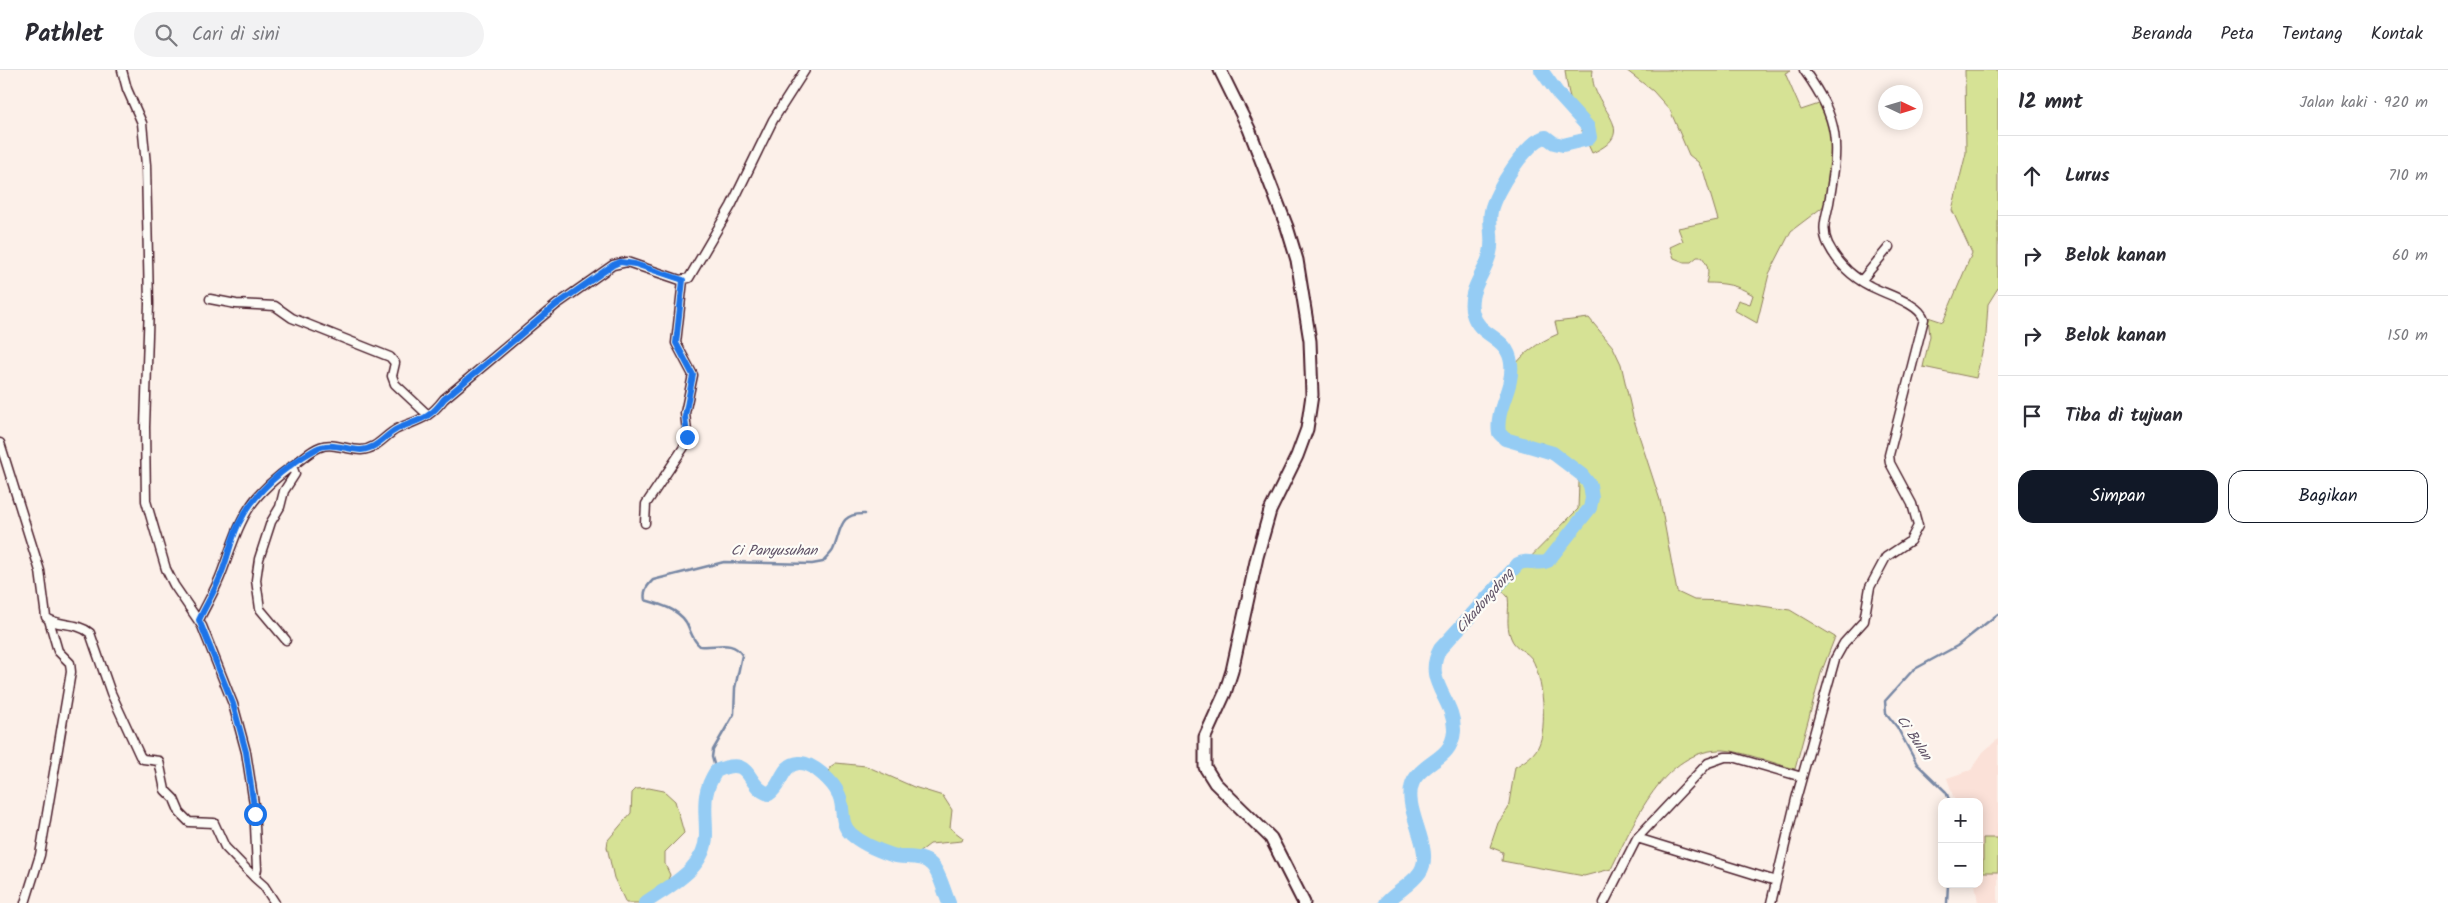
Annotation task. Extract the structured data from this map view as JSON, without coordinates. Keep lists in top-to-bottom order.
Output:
{
  "water": ["Ci Panyusuhan", "Cikadongdong", "Ci Bulan"],
  "north": "right",
  "page": {
    "header": "Pathlet",
    "search": "Cari di sini",
    "nav": [
      "Beranda",
      "Peta",
      "Tentang",
      "Kontak"
    ],
    "heading": ["12 mnt", "Jalan kaki · 920 m"],
    "list": [
      ["Lurus", "710 m"],
      ["Belok kanan", "60 m"],
      ["Belok kanan", "150 m"],
      "Tiba di tujuan"
    ],
    "buttons": ["Simpan", "Bagikan"],
    "map_buttons": ["+", "−"]
  }
}
